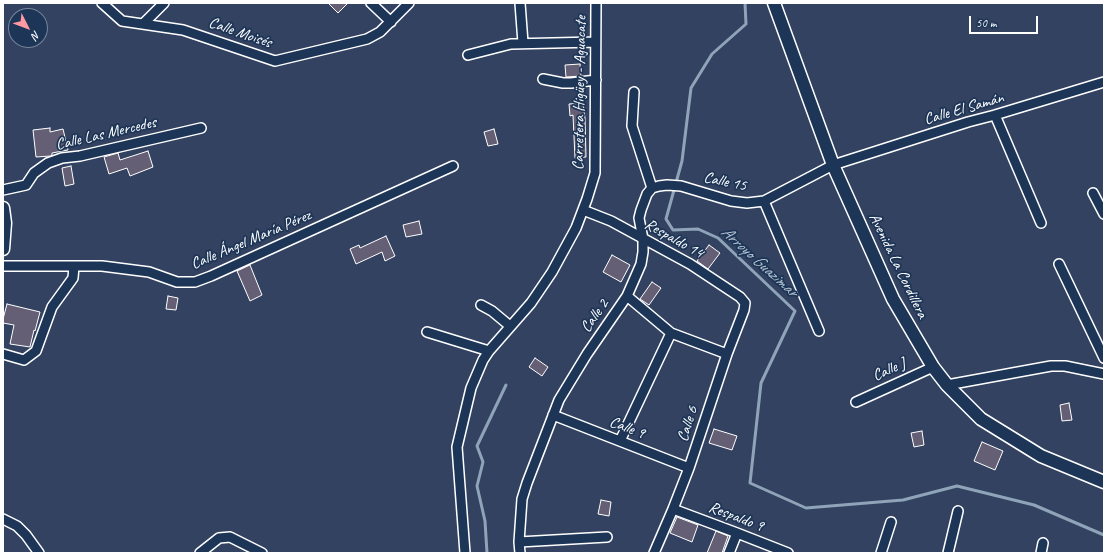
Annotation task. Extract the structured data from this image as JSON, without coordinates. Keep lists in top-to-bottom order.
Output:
{
  "streets": {
    "main road": ["Avenida La Cordillera"],
    "street": [
      "Calle Moisés",
      "Carretera Higüey - Aguacate",
      "Calle El Samán",
      "Calle Las Mercedes",
      "Calle 15",
      "Respaldo 14",
      "Calle Ángel María Pérez",
      "Calle 2",
      "Calle J",
      "Calle 6",
      "Calle 9",
      "Respaldo 9"
    ]
  },
  "crossings": [
    ["Carretera Higüey - Aguacate", "Respaldo 14"],
    ["Calle El Samán", "Calle 15"],
    ["Calle El Samán", "Avenida La Cordillera"],
    ["Calle 15", "Avenida La Cordillera"],
    ["Calle 15", "Calle 2"],
    ["Respaldo 14", "Calle 2"],
    ["Respaldo 14", "Calle 6"],
    ["Avenida La Cordillera", "Calle J"],
    ["Calle 2", "Calle 9"],
    ["Calle 6", "Calle 9"],
    ["Calle 6", "Respaldo 9"]
  ],
  "water": ["Arroyo Guazimar"],
  "scale_bar": "50 m",
  "north": "bottom right"
}
